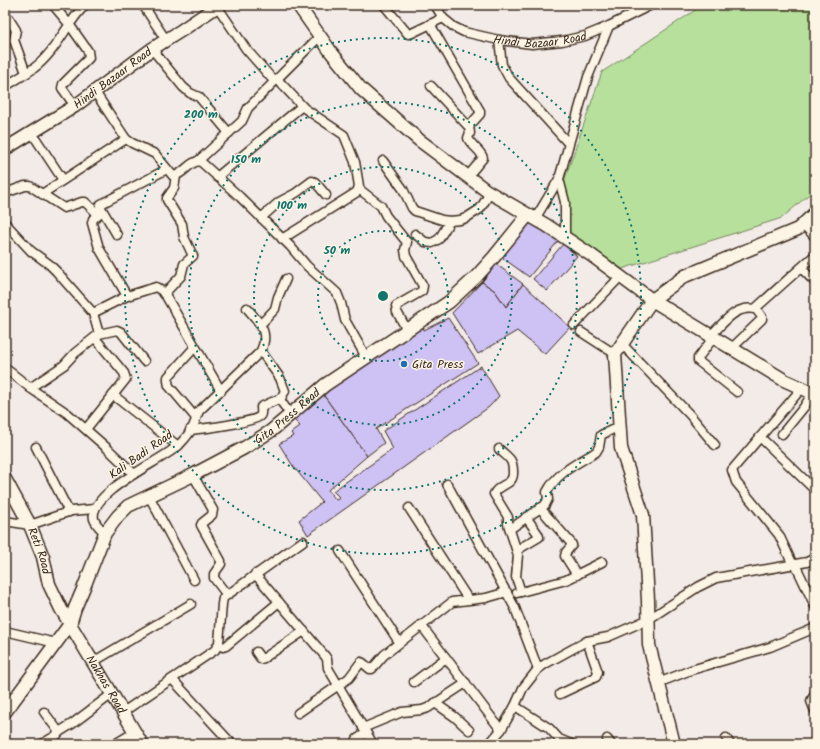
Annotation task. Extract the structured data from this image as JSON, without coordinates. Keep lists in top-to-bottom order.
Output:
{
  "streets": {
    "street": [
      "Hindi Bazaar Road",
      "Gita Press Road",
      "Kali Badi Road",
      "Reti Road",
      "Nakhas Road"
    ]
  },
  "crossings": [
    ["Gita Press Road", "Reti Road"],
    ["Gita Press Road", "Nakhas Road"],
    ["Reti Road", "Nakhas Road"]
  ],
  "places": ["Gita Press"],
  "rings": [
    "200 m",
    "150 m",
    "100 m",
    "50 m"
  ]
}
